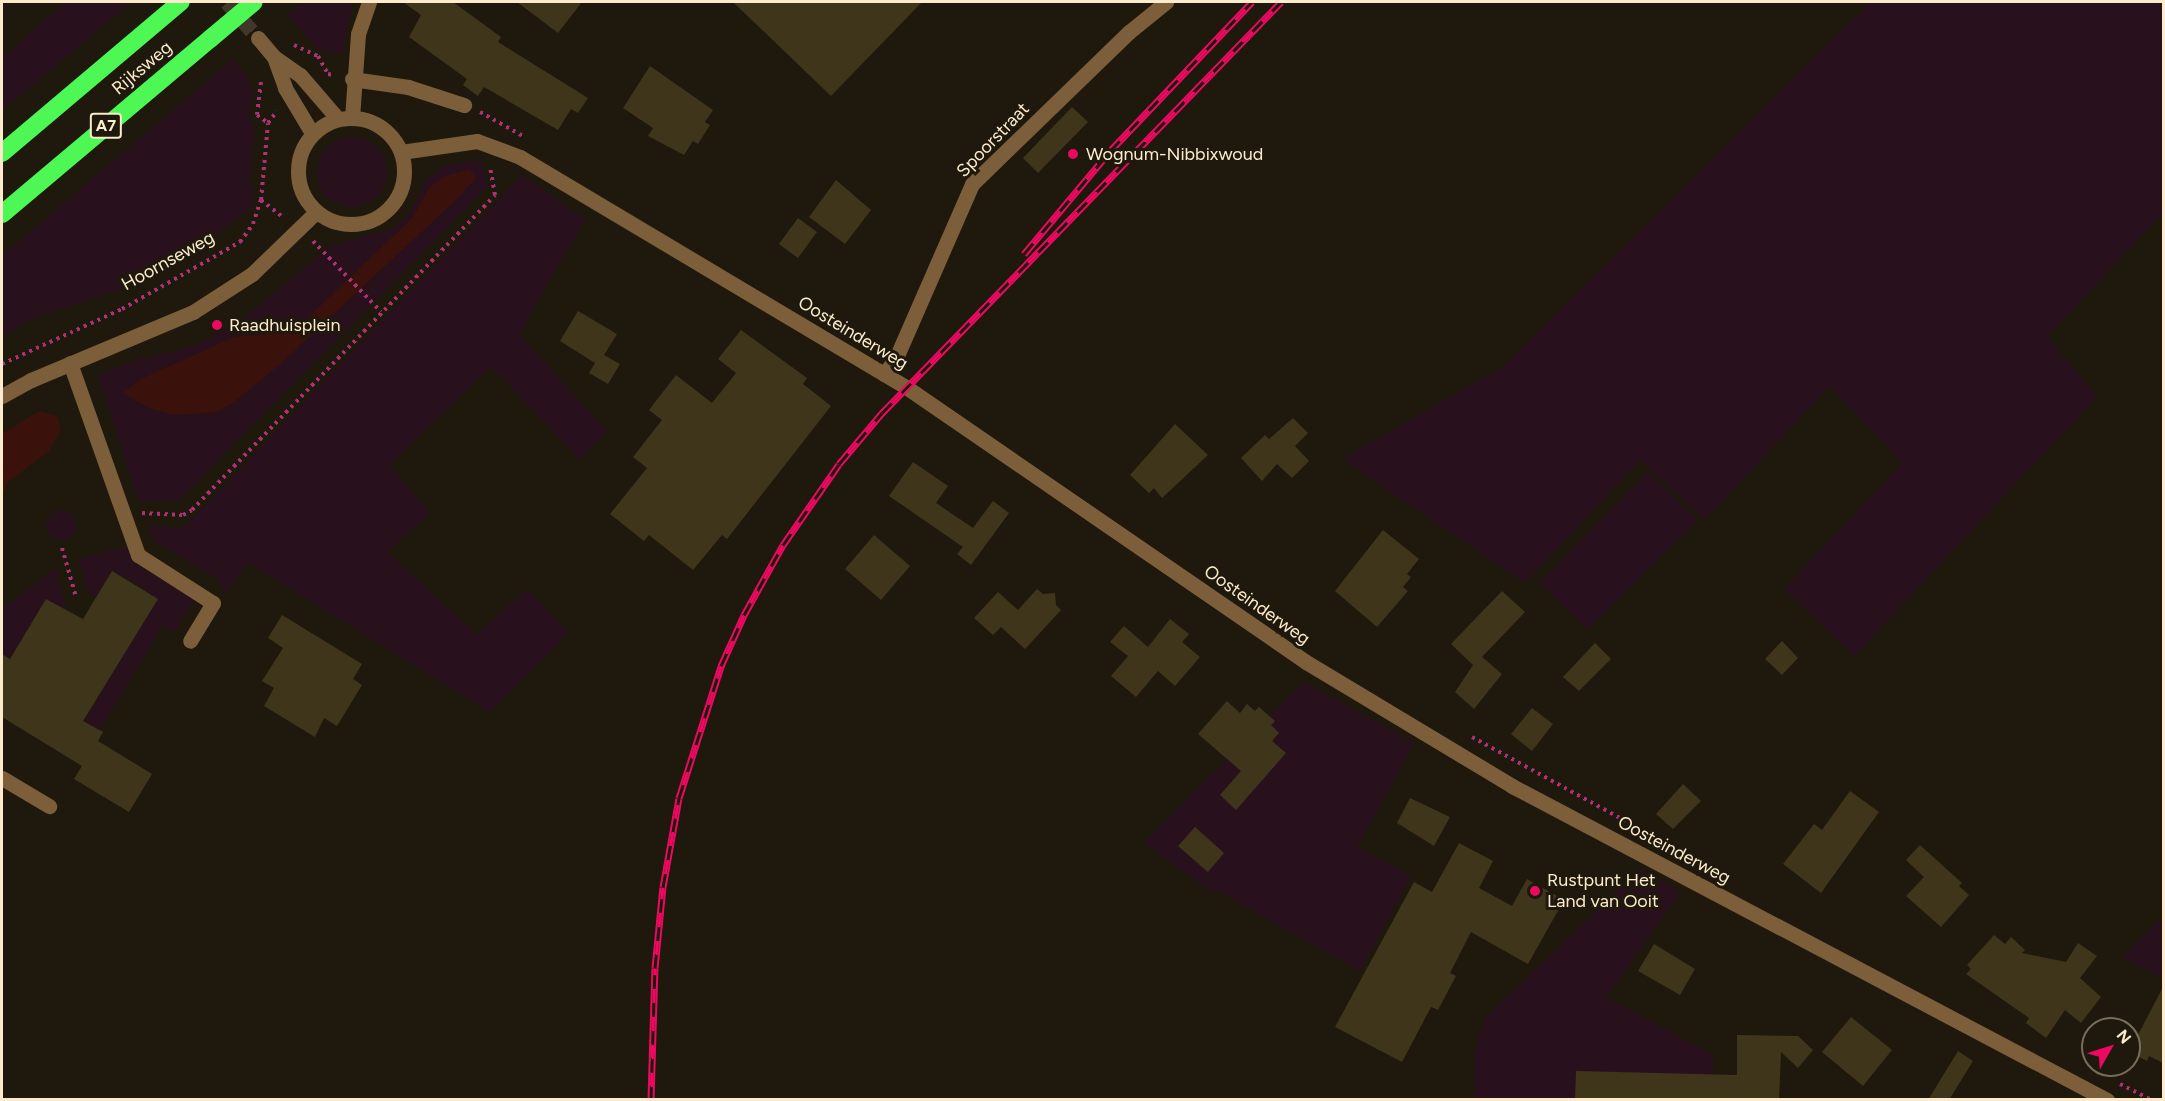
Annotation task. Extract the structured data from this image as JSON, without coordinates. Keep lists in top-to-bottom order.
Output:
{
  "streets": {
    "highway": ["Rijksweg", "A7"],
    "street": ["Spoorstraat", "Oosteinderweg"],
    "path": ["Hoornseweg"]
  },
  "crossings": [
    ["Spoorstraat", "Oosteinderweg"]
  ],
  "places": ["Wognum-Nibbixwoud", "Raadhuisplein", "Rustpunt Het Land van Ooit"],
  "north": "top right"
}
